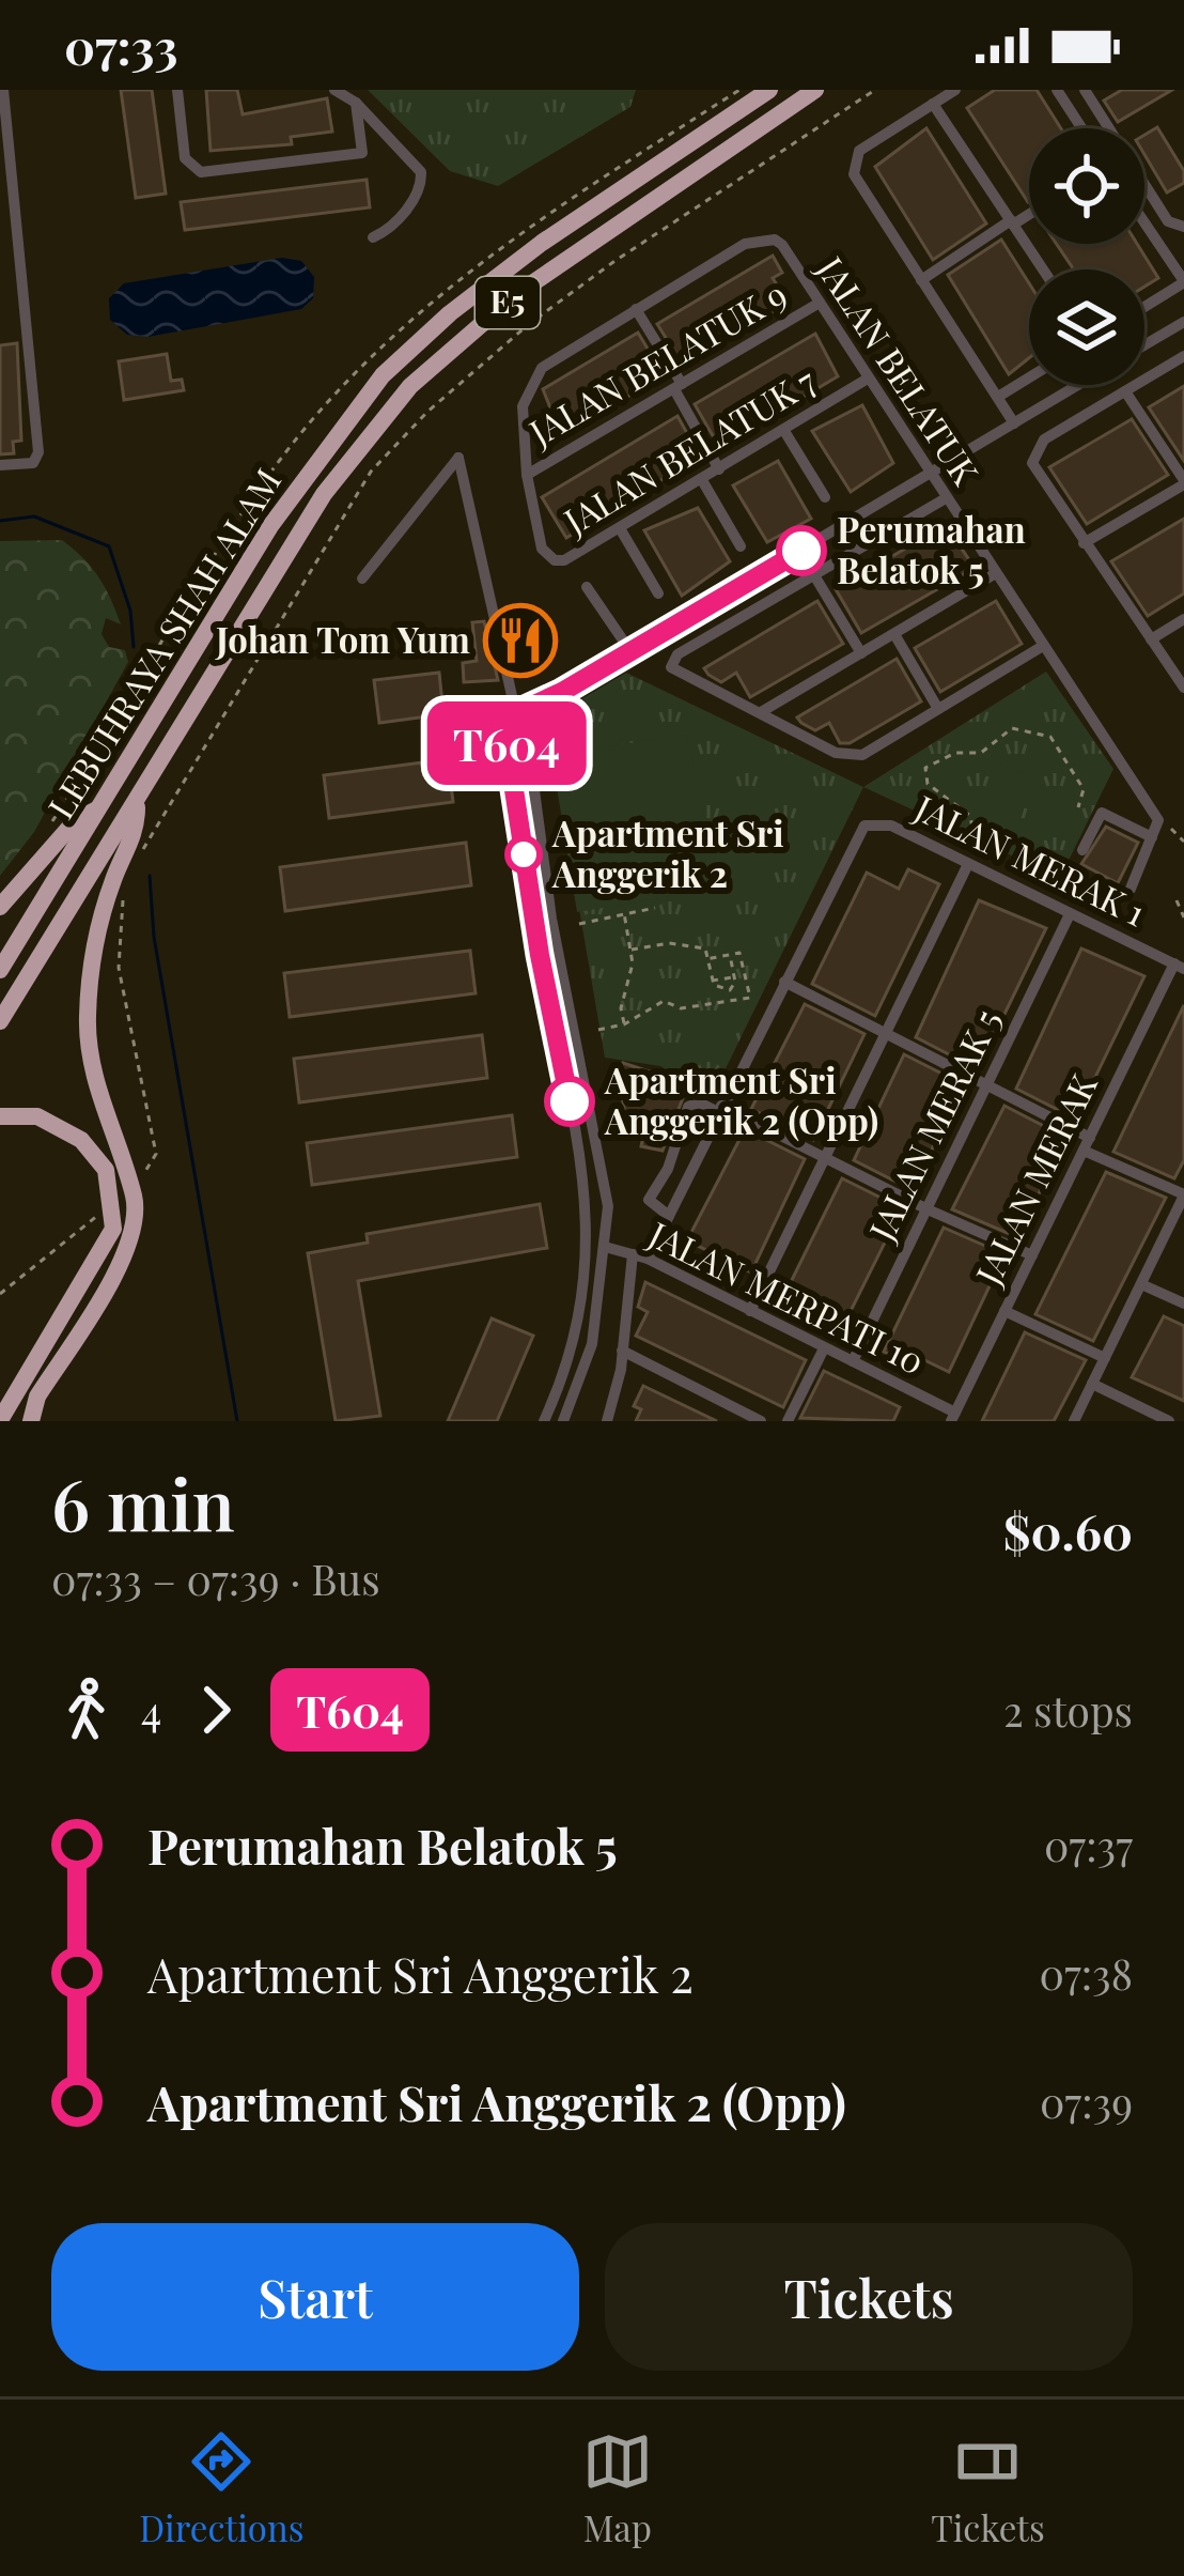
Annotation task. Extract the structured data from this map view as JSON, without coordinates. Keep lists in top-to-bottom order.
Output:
{
  "streets": {
    "highway": ["E5", "LEBUHRAYA SHAH ALAM"],
    "street": [
      "JALAN BELATUK 9",
      "JALAN BELATUK",
      "JALAN BELATUK 7",
      "JALAN MERAK 1",
      "JALAN MERAK 5",
      "JALAN MERAK",
      "JALAN MERPATI 10"
    ]
  },
  "crossings": [
    ["JALAN BELATUK 9", "JALAN BELATUK"],
    ["JALAN BELATUK 9", "JALAN BELATUK 7"],
    ["JALAN BELATUK", "JALAN BELATUK 7"],
    ["JALAN MERAK 1", "JALAN MERAK 5"],
    ["JALAN MERAK 1", "JALAN MERAK"],
    ["JALAN MERAK 5", "JALAN MERPATI 10"],
    ["JALAN MERAK", "JALAN MERPATI 10"]
  ],
  "places": {
    "other": ["Perumahan Belatok 5", "Apartment Sri Anggerik 2", "Apartment Sri Anggerik 2 (Opp)"],
    "restaurant": ["Johan Tom Yum"]
  },
  "lines": ["bus line T604"],
  "page": {
    "status": "07:33",
    "on_map": "T604",
    "heading": ["6 min", "07:33 – 07:39 · Bus", "$0.60"],
    "legs": ["4", "T604", "2 stops"],
    "list": [
      {
        "name": "Perumahan Belatok 5",
        "value": "07:37"
      },
      {
        "name": "Apartment Sri Anggerik 2",
        "value": "07:38"
      },
      {
        "name": "Apartment Sri Anggerik 2 (Opp)",
        "value": "07:39"
      }
    ],
    "buttons": ["Start", "Tickets"],
    "tabs": ["Directions", "Map", "Tickets"]
  }
}
